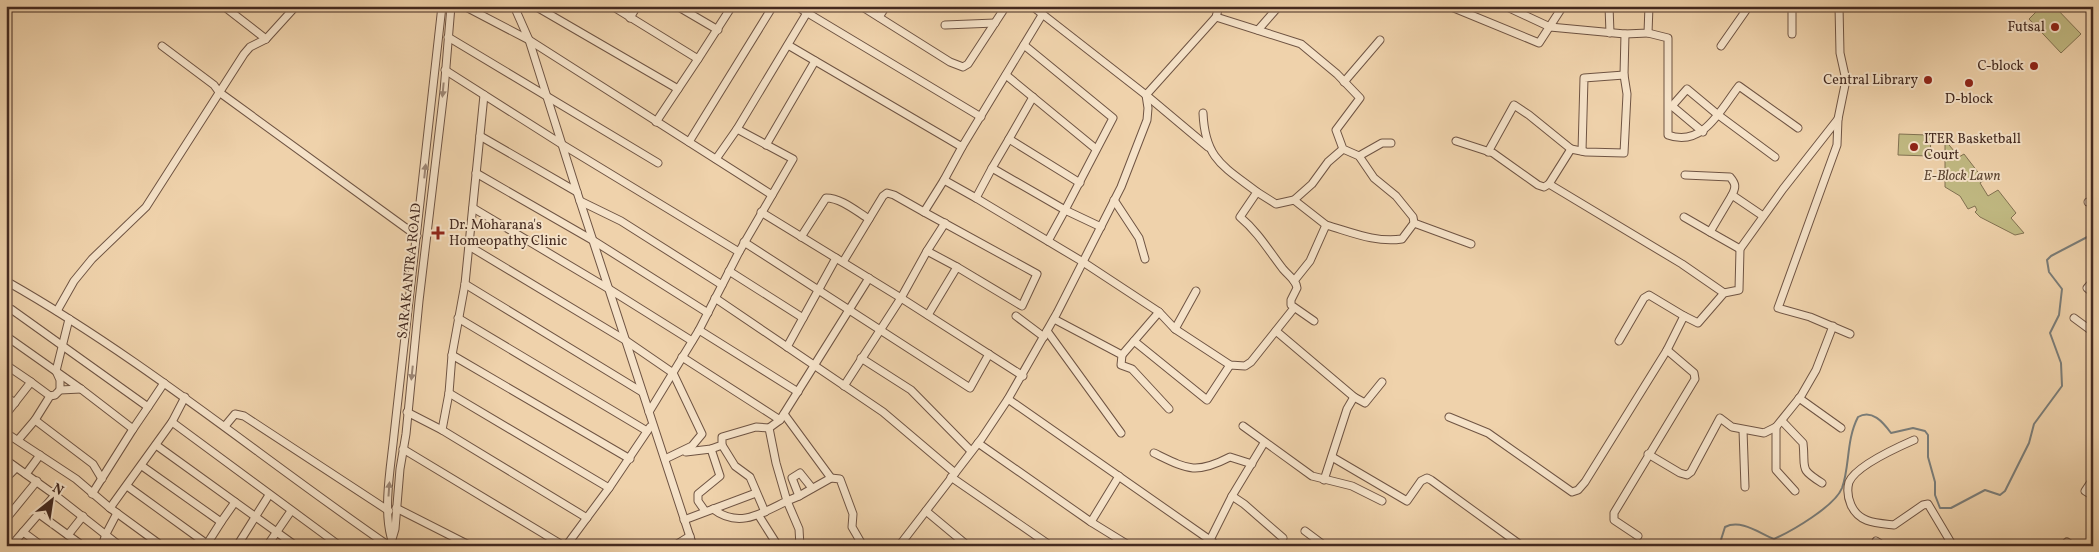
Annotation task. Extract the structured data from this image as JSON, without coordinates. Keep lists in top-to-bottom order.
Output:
{
  "streets": {
    "street": ["SARAKANTRA ROAD"]
  },
  "parks": ["E-Block Lawn"],
  "places": {
    "other": [
      "Futsal",
      "C-block",
      "Central Library",
      "D-block",
      "ITER Basketball Court"
    ],
    "health": ["Dr. Moharana's Homeopathy Clinic"]
  },
  "north": "top right"
}
